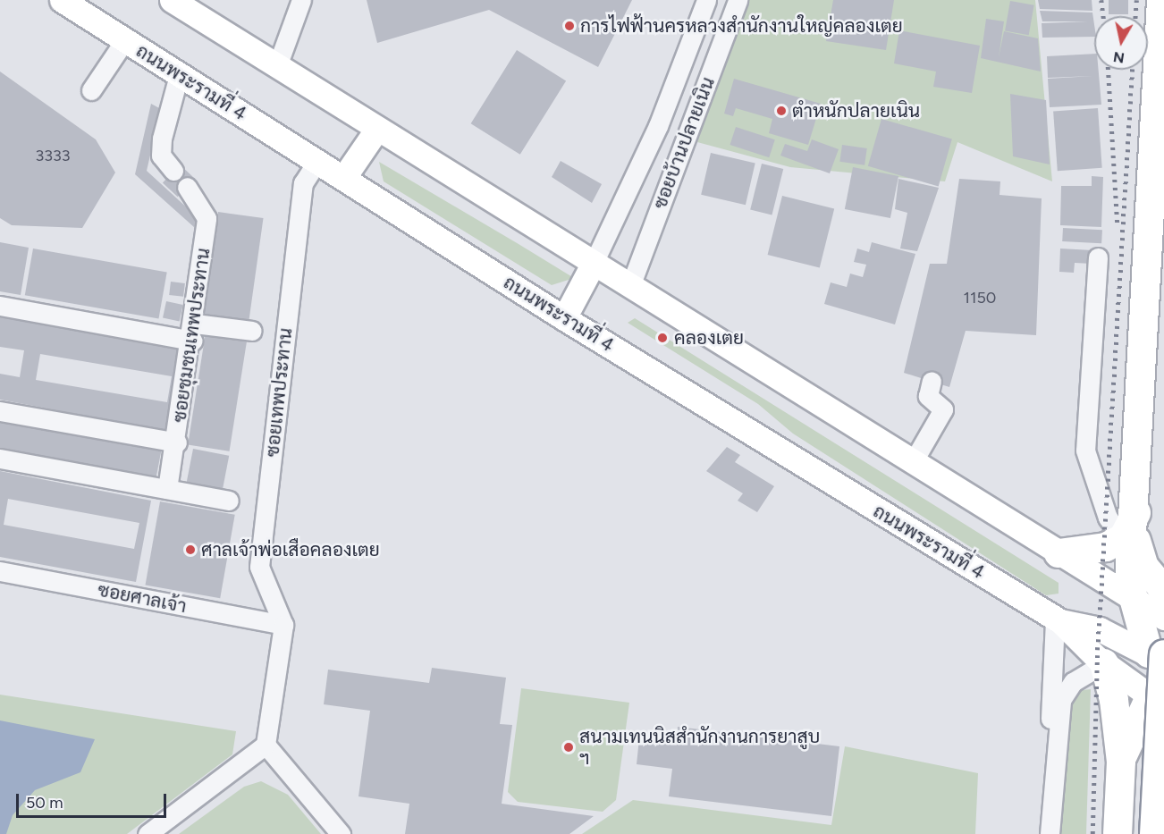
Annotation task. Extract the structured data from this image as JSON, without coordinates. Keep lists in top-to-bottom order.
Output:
{
  "streets": {
    "main road": ["ถนนพระรามที่ 4"],
    "street": [
      "ซอยบ้านปลายเนิน",
      "ซอยชุมชนเทพประทาน",
      "ซอยเทพประทาน",
      "ซอยศาลเจ้า"
    ]
  },
  "crossings": [
    ["ถนนพระรามที่ 4", "ซอยเทพประทาน"],
    ["ซอยเทพประทาน", "ซอยศาลเจ้า"]
  ],
  "places": [
    "การไฟฟ้านครหลวงสำนักงานใหญ่คลองเตย",
    "ตำหนักปลายเนิน",
    "คลองเตย",
    "ศาลเจ้าพ่อเสือคลองเตย",
    "สนามเทนนิสสำนักงานการยาสูบ ฯ"
  ],
  "house_numbers": ["3333", "1150"],
  "scale_bar": "50 m",
  "north": "bottom"
}
